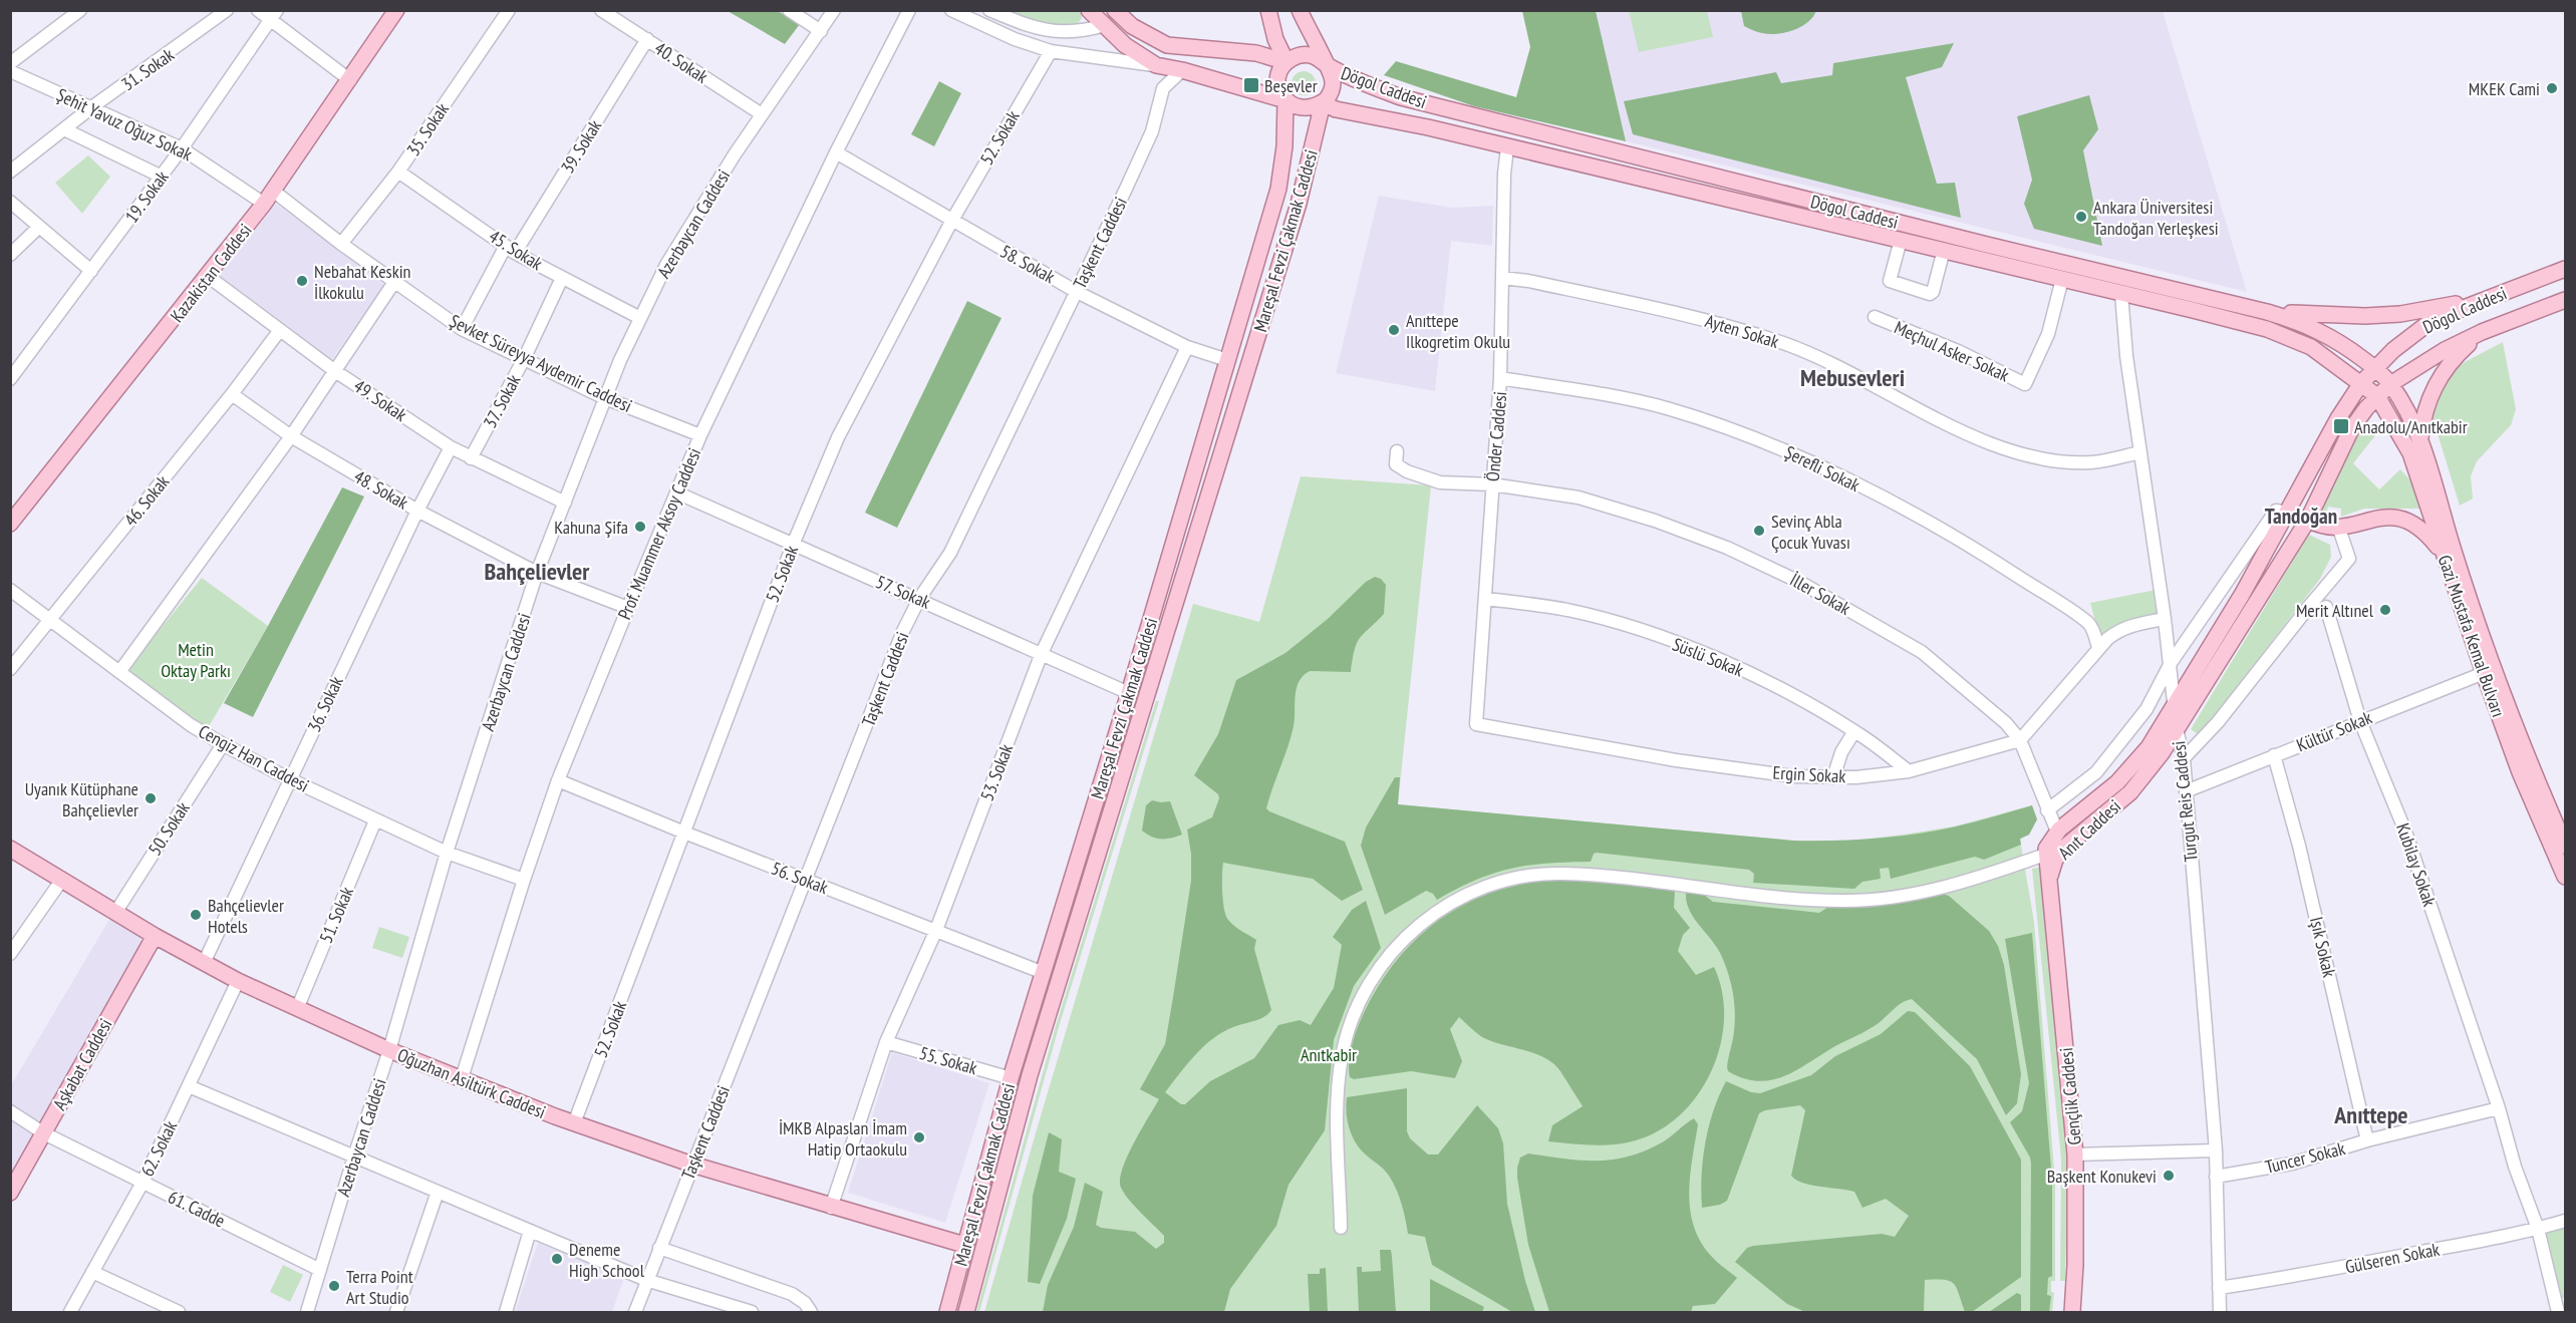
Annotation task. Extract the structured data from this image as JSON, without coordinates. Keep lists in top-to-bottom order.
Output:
{
  "streets": {
    "main road": [
      "Dögol Caddesi",
      "Mareşal Fevzi Çakmak Caddesi",
      "Kazakistan Caddesi",
      "Gazi Mustafa Kemal Bulvarı",
      "Anıt Caddesi",
      "Aşkabat Caddesi",
      "Oğuzhan Asiltürk Caddesi",
      "Gençlik Caddesi"
    ],
    "street": [
      "40. Sokak",
      "31. Sokak",
      "Şehit Yavuz Oğuz Sokak",
      "35. Sokak",
      "52. Sokak",
      "39. Sokak",
      "19. Sokak",
      "Azerbaycan Caddesi",
      "Taşkent Caddesi",
      "45. Sokak",
      "58. Sokak",
      "Ayten Sokak",
      "Meçhul Asker Sokak",
      "Şevket Süreyya Aydemir Caddesi",
      "49. Sokak",
      "37. Sokak",
      "Önder Caddesi",
      "Şerefli Sokak",
      "48. Sokak",
      "46. Sokak",
      "Prof. Muammer Aksoy Caddesi",
      "57. Sokak",
      "İller Sokak",
      "Süslü Sokak",
      "36. Sokak",
      "Kültür Sokak",
      "Cengiz Han Caddesi",
      "53. Sokak",
      "Ergin Sokak",
      "Turgut Reis Caddesi",
      "50. Sokak",
      "Kubilay Sokak",
      "56. Sokak",
      "51. Sokak",
      "Işık Sokak",
      "55. Sokak",
      "62. Sokak",
      "Tuncer Sokak",
      "61. Cadde",
      "Gülseren Sokak"
    ]
  },
  "crossings": [
    ["40. Sokak", "39. Sokak"],
    ["40. Sokak", "Azerbaycan Caddesi"],
    ["31. Sokak", "Şehit Yavuz Oğuz Sokak"],
    ["Dögol Caddesi", "Mareşal Fevzi Çakmak Caddesi"],
    ["Dögol Caddesi", "Meçhul Asker Sokak"],
    ["Dögol Caddesi", "Önder Caddesi"],
    ["Dögol Caddesi", "Gazi Mustafa Kemal Bulvarı"],
    ["Dögol Caddesi", "Turgut Reis Caddesi"],
    ["Dögol Caddesi", "Anıt Caddesi"],
    ["Şehit Yavuz Oğuz Sokak", "19. Sokak"],
    ["Şehit Yavuz Oğuz Sokak", "Kazakistan Caddesi"],
    ["Şehit Yavuz Oğuz Sokak", "Şevket Süreyya Aydemir Caddesi"],
    ["35. Sokak", "45. Sokak"],
    ["35. Sokak", "Şevket Süreyya Aydemir Caddesi"],
    ["52. Sokak", "58. Sokak"],
    ["52. Sokak", "57. Sokak"],
    ["52. Sokak", "56. Sokak"],
    ["52. Sokak", "Oğuzhan Asiltürk Caddesi"],
    ["39. Sokak", "45. Sokak"],
    ["39. Sokak", "Şevket Süreyya Aydemir Caddesi"],
    ["Azerbaycan Caddesi", "45. Sokak"],
    ["Azerbaycan Caddesi", "Şevket Süreyya Aydemir Caddesi"],
    ["Azerbaycan Caddesi", "49. Sokak"],
    ["Azerbaycan Caddesi", "48. Sokak"],
    ["Azerbaycan Caddesi", "Cengiz Han Caddesi"],
    ["Azerbaycan Caddesi", "Oğuzhan Asiltürk Caddesi"],
    ["Azerbaycan Caddesi", "61. Cadde"],
    ["Mareşal Fevzi Çakmak Caddesi", "58. Sokak"],
    ["Mareşal Fevzi Çakmak Caddesi", "57. Sokak"],
    ["Mareşal Fevzi Çakmak Caddesi", "56. Sokak"],
    ["Mareşal Fevzi Çakmak Caddesi", "55. Sokak"],
    ["Mareşal Fevzi Çakmak Caddesi", "Oğuzhan Asiltürk Caddesi"],
    ["Taşkent Caddesi", "58. Sokak"],
    ["Taşkent Caddesi", "57. Sokak"],
    ["Taşkent Caddesi", "56. Sokak"],
    ["Taşkent Caddesi", "Oğuzhan Asiltürk Caddesi"],
    ["45. Sokak", "37. Sokak"],
    ["58. Sokak", "Prof. Muammer Aksoy Caddesi"],
    ["58. Sokak", "53. Sokak"],
    ["Kazakistan Caddesi", "Şevket Süreyya Aydemir Caddesi"],
    ["Kazakistan Caddesi", "49. Sokak"],
    ["Ayten Sokak", "Önder Caddesi"],
    ["Ayten Sokak", "Turgut Reis Caddesi"],
    ["Şevket Süreyya Aydemir Caddesi", "37. Sokak"],
    ["Şevket Süreyya Aydemir Caddesi", "Prof. Muammer Aksoy Caddesi"],
    ["49. Sokak", "37. Sokak"],
    ["49. Sokak", "46. Sokak"],
    ["49. Sokak", "36. Sokak"],
    ["Önder Caddesi", "Şerefli Sokak"],
    ["Önder Caddesi", "İller Sokak"],
    ["Önder Caddesi", "Süslü Sokak"],
    ["Önder Caddesi", "Ergin Sokak"],
    ["48. Sokak", "46. Sokak"],
    ["48. Sokak", "Prof. Muammer Aksoy Caddesi"],
    ["48. Sokak", "36. Sokak"],
    ["46. Sokak", "Cengiz Han Caddesi"],
    ["Prof. Muammer Aksoy Caddesi", "57. Sokak"],
    ["Prof. Muammer Aksoy Caddesi", "Cengiz Han Caddesi"],
    ["Prof. Muammer Aksoy Caddesi", "56. Sokak"],
    ["Prof. Muammer Aksoy Caddesi", "Oğuzhan Asiltürk Caddesi"],
    ["57. Sokak", "53. Sokak"],
    ["İller Sokak", "Ergin Sokak"],
    ["İller Sokak", "Anıt Caddesi"],
    ["Gazi Mustafa Kemal Bulvarı", "Kültür Sokak"],
    ["Gazi Mustafa Kemal Bulvarı", "Anıt Caddesi"],
    ["Süslü Sokak", "Ergin Sokak"],
    ["36. Sokak", "Cengiz Han Caddesi"],
    ["36. Sokak", "Oğuzhan Asiltürk Caddesi"],
    ["Kültür Sokak", "Turgut Reis Caddesi"],
    ["Kültür Sokak", "Kubilay Sokak"],
    ["Kültür Sokak", "Işık Sokak"],
    ["Cengiz Han Caddesi", "50. Sokak"],
    ["Cengiz Han Caddesi", "51. Sokak"],
    ["53. Sokak", "56. Sokak"],
    ["53. Sokak", "55. Sokak"],
    ["53. Sokak", "Oğuzhan Asiltürk Caddesi"],
    ["Turgut Reis Caddesi", "Anıt Caddesi"],
    ["Turgut Reis Caddesi", "Tuncer Sokak"],
    ["Turgut Reis Caddesi", "Gülseren Sokak"],
    ["50. Sokak", "Oğuzhan Asiltürk Caddesi"],
    ["Anıt Caddesi", "Gençlik Caddesi"],
    ["Kubilay Sokak", "Tuncer Sokak"],
    ["Kubilay Sokak", "Gülseren Sokak"],
    ["51. Sokak", "Oğuzhan Asiltürk Caddesi"],
    ["Işık Sokak", "Tuncer Sokak"],
    ["Aşkabat Caddesi", "Oğuzhan Asiltürk Caddesi"],
    ["Aşkabat Caddesi", "61. Cadde"],
    ["Oğuzhan Asiltürk Caddesi", "62. Sokak"],
    ["62. Sokak", "61. Cadde"]
  ],
  "districts": [
    "Mebusevleri",
    "Tandoğan",
    "Bahçelievler",
    "Anıttepe"
  ],
  "parks": ["Metin Oktay Parkı", "Anıtkabir"],
  "places": {
    "transit": ["Beşevler", "Anadolu/Anıtkabir"],
    "other": [
      "MKEK Cami",
      "Ankara Üniversitesi Tandoğan Yerleşkesi",
      "Nebahat Keskin İlkokulu",
      "Anıttepe Ilkogretim Okulu",
      "Kahuna Şifa",
      "Sevinç Abla Çocuk Yuvası",
      "Merit Altınel",
      "Uyanık Kütüphane Bahçelievler",
      "Bahçelievler Hotels",
      "İMKB Alpaslan İmam Hatip Ortaokulu",
      "Başkent Konukevi",
      "Deneme High School",
      "Terra Point Art Studio"
    ]
  }
}
